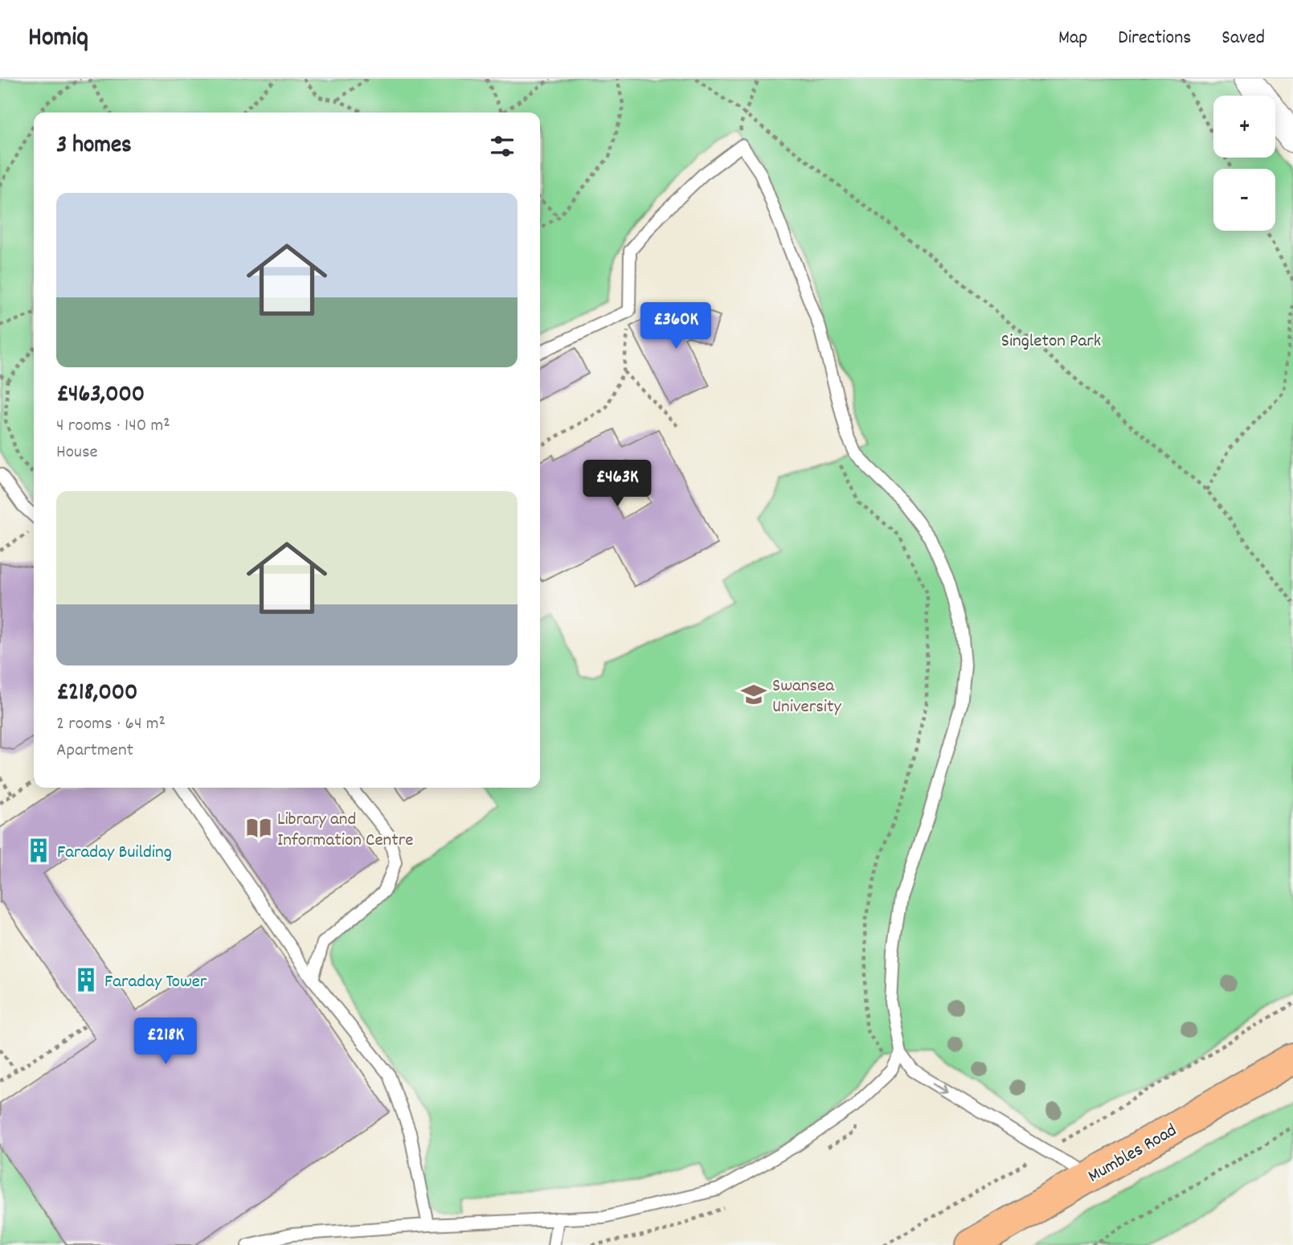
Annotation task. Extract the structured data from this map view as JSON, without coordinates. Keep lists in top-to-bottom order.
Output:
{
  "streets": {
    "main road": ["Mumbles Road"]
  },
  "parks": ["Singleton Park"],
  "places": {
    "school or university": ["Swansea University"],
    "library": ["Library and Information Centre"],
    "building": ["Faraday Building", "Faraday Tower"]
  },
  "page": {
    "header": "Homiq",
    "nav": ["Map", "Directions", "Saved"],
    "map_buttons": ["+", "−"],
    "heading": "3 homes",
    "list": [
      {
        "name": "£463,000",
        "note": "4 rooms · 140 m² · House"
      },
      {
        "name": "£218,000",
        "note": "2 rooms · 64 m² · Apartment"
      }
    ],
    "price": ["£360K", "£463K", "£218K"]
  }
}
